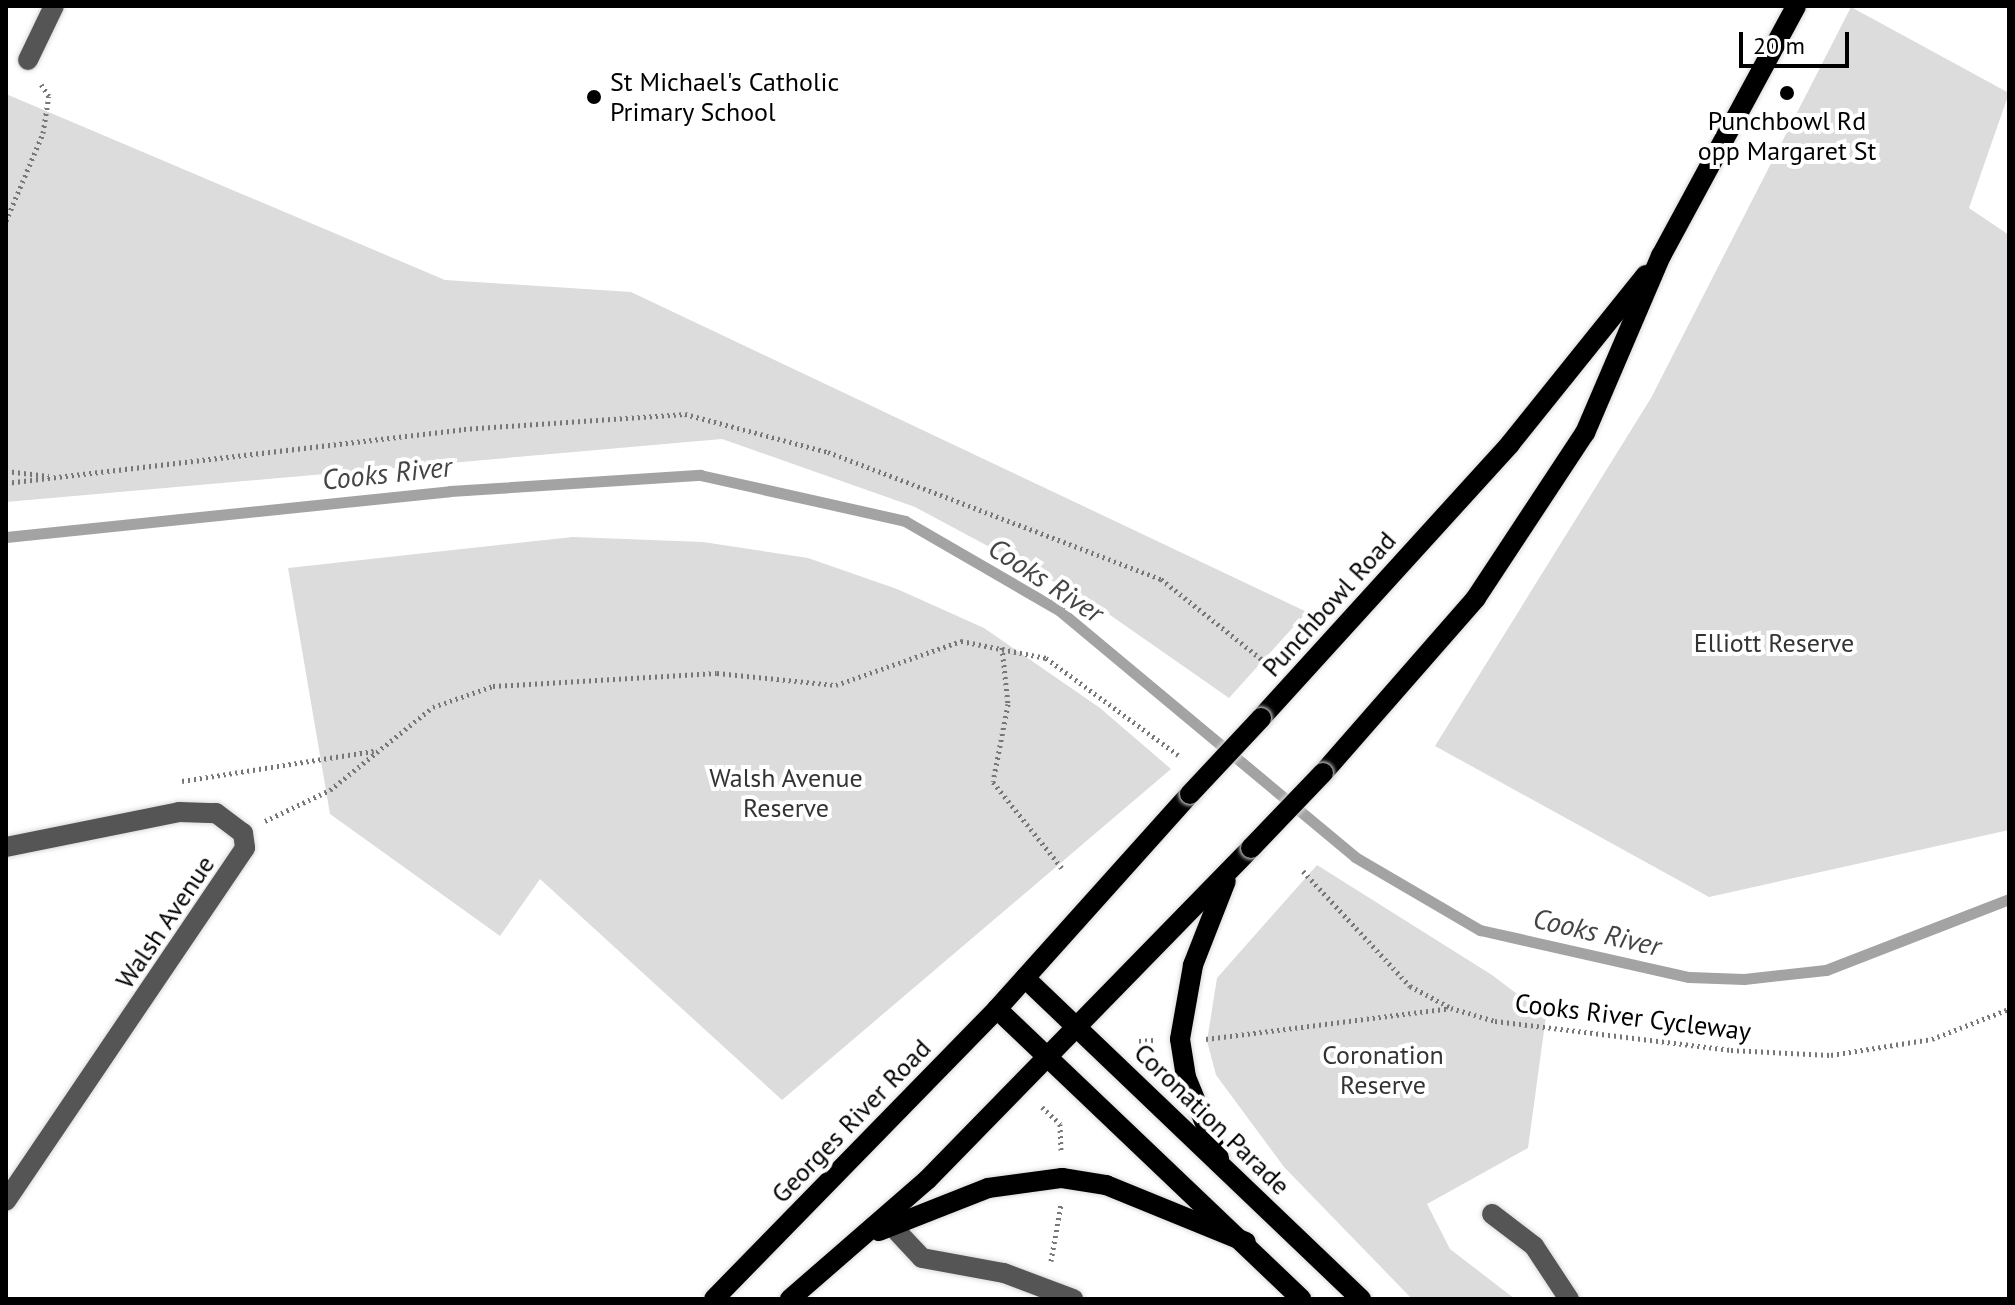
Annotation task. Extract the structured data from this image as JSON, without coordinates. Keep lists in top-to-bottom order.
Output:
{
  "streets": {
    "main road": ["Punchbowl Road", "Coronation Parade", "Georges River Road"],
    "street": ["Walsh Avenue"],
    "path": ["Cooks River Cycleway"]
  },
  "crossings": [
    ["Punchbowl Road", "Coronation Parade"],
    ["Punchbowl Road", "Georges River Road"],
    ["Coronation Parade", "Georges River Road"]
  ],
  "water": ["Cooks River"],
  "parks": ["Elliott Reserve", "Walsh Avenue Reserve", "Coronation Reserve"],
  "places": ["Punchbowl Rd opp Margaret St", "St Michael's Catholic Primary School"],
  "scale_bar": "20 m"
}
